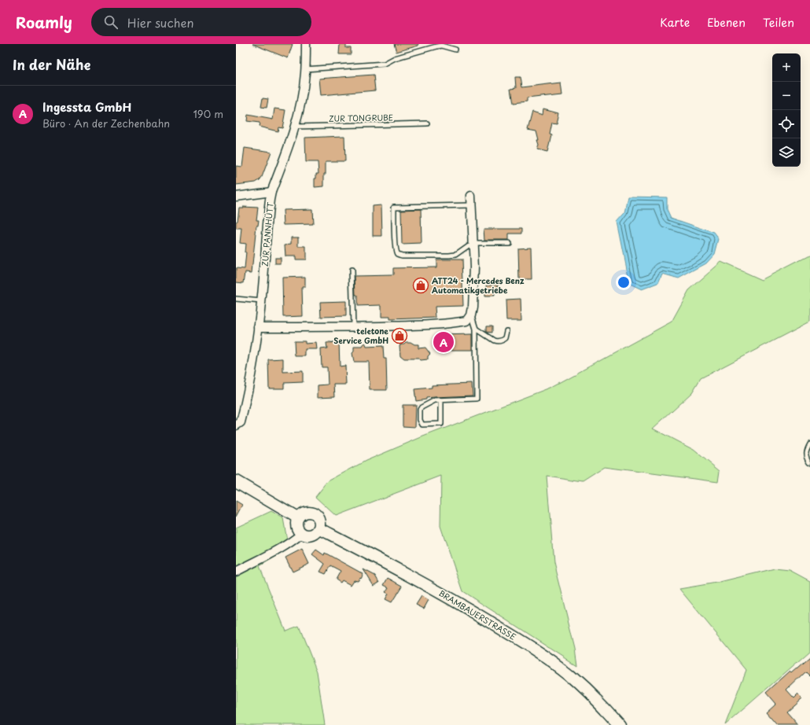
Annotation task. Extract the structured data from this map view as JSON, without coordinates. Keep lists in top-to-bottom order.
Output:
{
  "streets": {
    "main road": ["BRAMBAUERSTRASSE"],
    "street": ["ZUR PANNHÜTT"],
    "lane": ["ZUR TONGRUBE"]
  },
  "crossings": [
    ["ZUR TONGRUBE", "ZUR PANNHÜTT"]
  ],
  "places": {
    "shop": ["ATT24 - Mercedes Benz Automatikgetriebe", "teletone Service GmbH"]
  },
  "page": {
    "header": "Roamly",
    "search": "Hier suchen",
    "nav": ["Karte", "Ebenen", "Teilen"],
    "heading": "In der Nähe",
    "map_buttons": ["+", "−"],
    "list": [
      {
        "mark": "A",
        "name": "Ingessta GmbH",
        "note": "Büro · An der Zechenbahn",
        "value": "190 m"
      }
    ],
    "pins": "A"
  }
}
